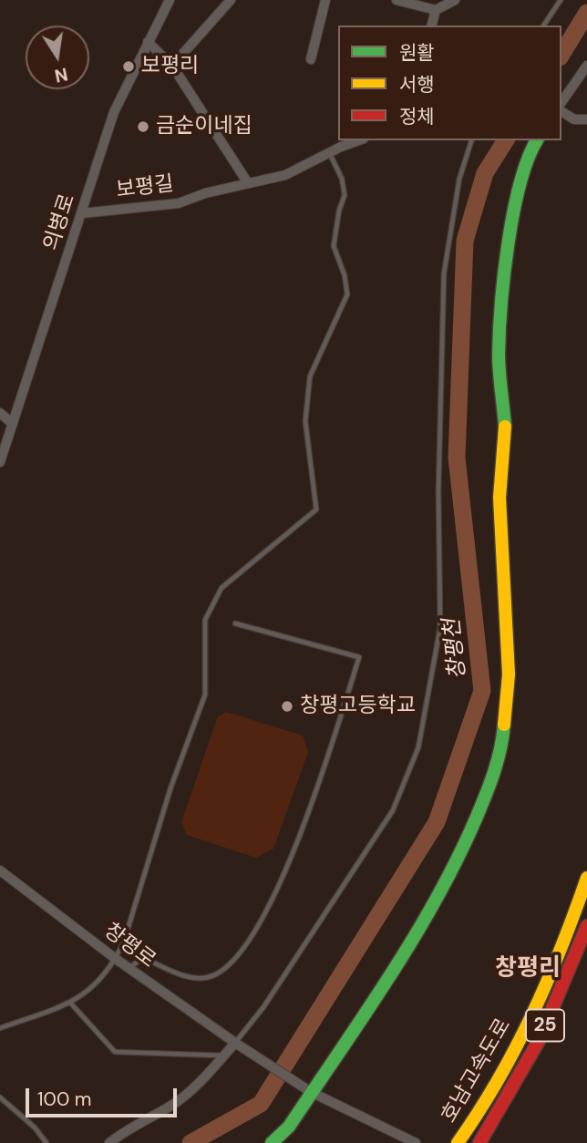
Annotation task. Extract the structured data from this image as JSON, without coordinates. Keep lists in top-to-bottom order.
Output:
{
  "streets": {
    "main road": ["25", "호남고속도로"],
    "street": ["보평길", "의병로", "창평로"]
  },
  "crossings": [
    ["보평길", "의병로"]
  ],
  "districts": ["창평리"],
  "water": ["창평천"],
  "places": ["보평리", "금순이네집", "창평고등학교"],
  "legend": ["원활", "서행", "정체"],
  "scale_bar": "100 m",
  "north": "bottom"
}
